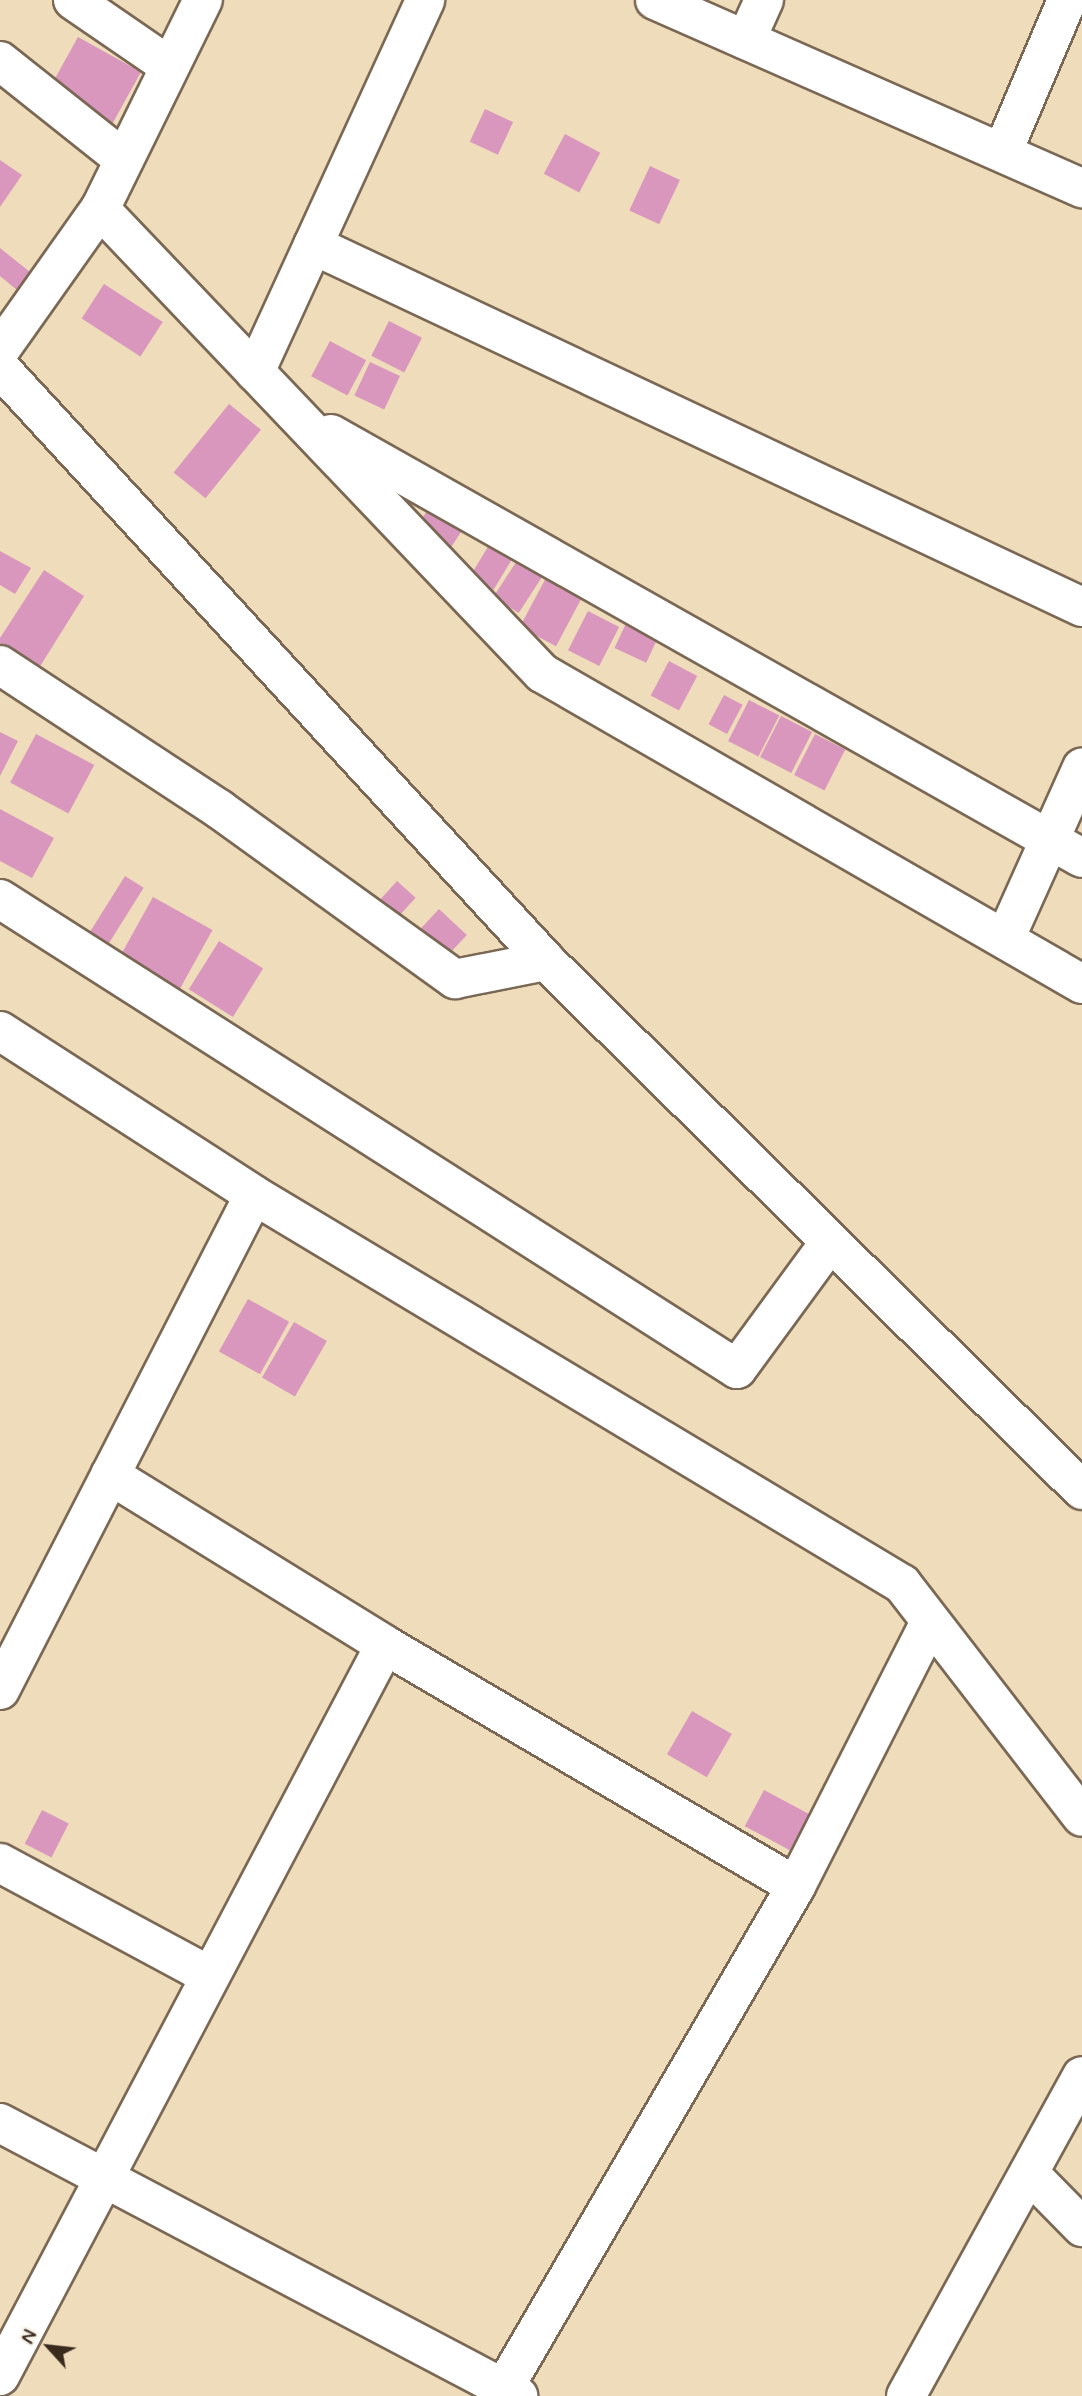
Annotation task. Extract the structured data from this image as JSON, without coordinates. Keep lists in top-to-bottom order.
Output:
{
  "north": "top left"
}
